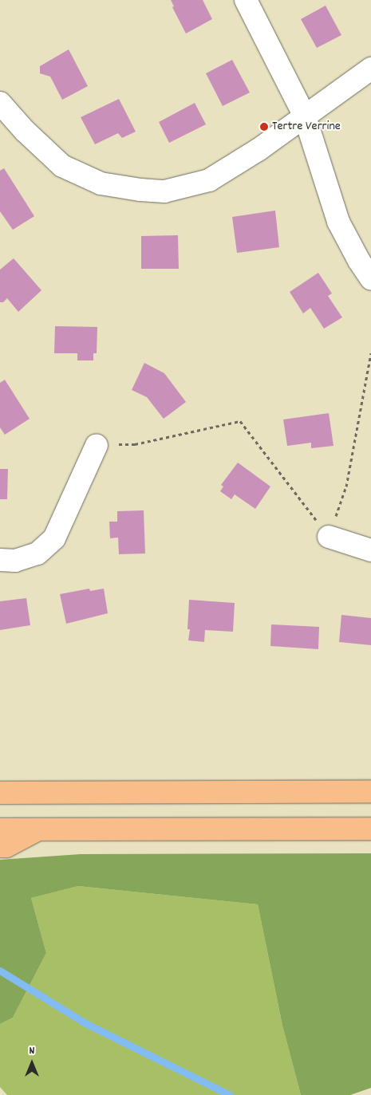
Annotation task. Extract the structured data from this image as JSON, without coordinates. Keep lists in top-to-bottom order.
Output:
{
  "places": ["Tertre Verrine"],
  "north": "top"
}
